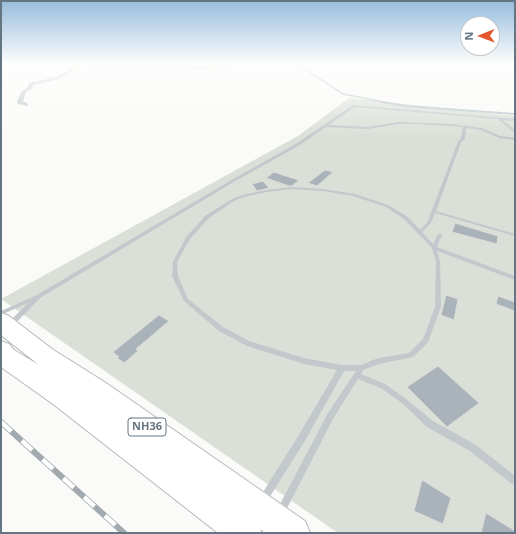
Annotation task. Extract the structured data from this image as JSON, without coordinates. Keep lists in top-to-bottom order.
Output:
{
  "streets": {
    "highway": ["NH36"]
  },
  "north": "left"
}
